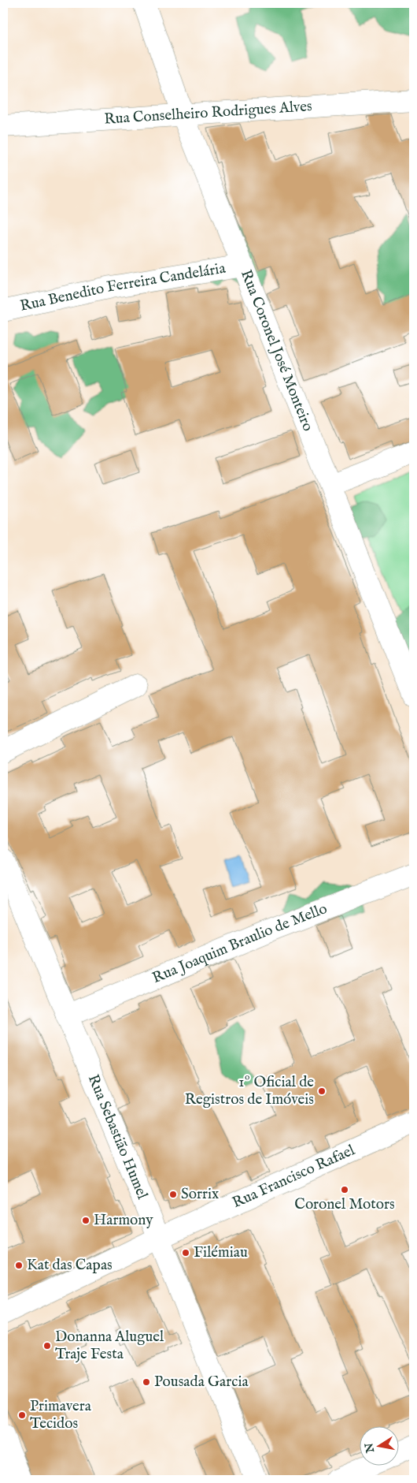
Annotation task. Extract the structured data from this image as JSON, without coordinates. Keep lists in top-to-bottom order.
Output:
{
  "streets": {
    "street": [
      "Rua Conselheiro Rodrigues Alves",
      "Rua Benedito Ferreira Candelária",
      "Rua Coronel José Monteiro",
      "Rua Joaquim Braulio de Mello",
      "Rua Sebastião Humel",
      "Rua Francisco Rafael"
    ]
  },
  "crossings": [
    ["Rua Conselheiro Rodrigues Alves", "Rua Coronel José Monteiro"],
    ["Rua Benedito Ferreira Candelária", "Rua Coronel José Monteiro"],
    ["Rua Joaquim Braulio de Mello", "Rua Sebastião Humel"],
    ["Rua Sebastião Humel", "Rua Francisco Rafael"]
  ],
  "places": [
    "1º Oficial de Registros de Imóveis",
    "Coronel Motors",
    "Sorrix",
    "Harmony",
    "Filémiau",
    "Kat das Capas",
    "Donanna Aluguel Traje Festa",
    "Pousada Garcia",
    "Primavera Tecidos"
  ],
  "north": "left"
}
